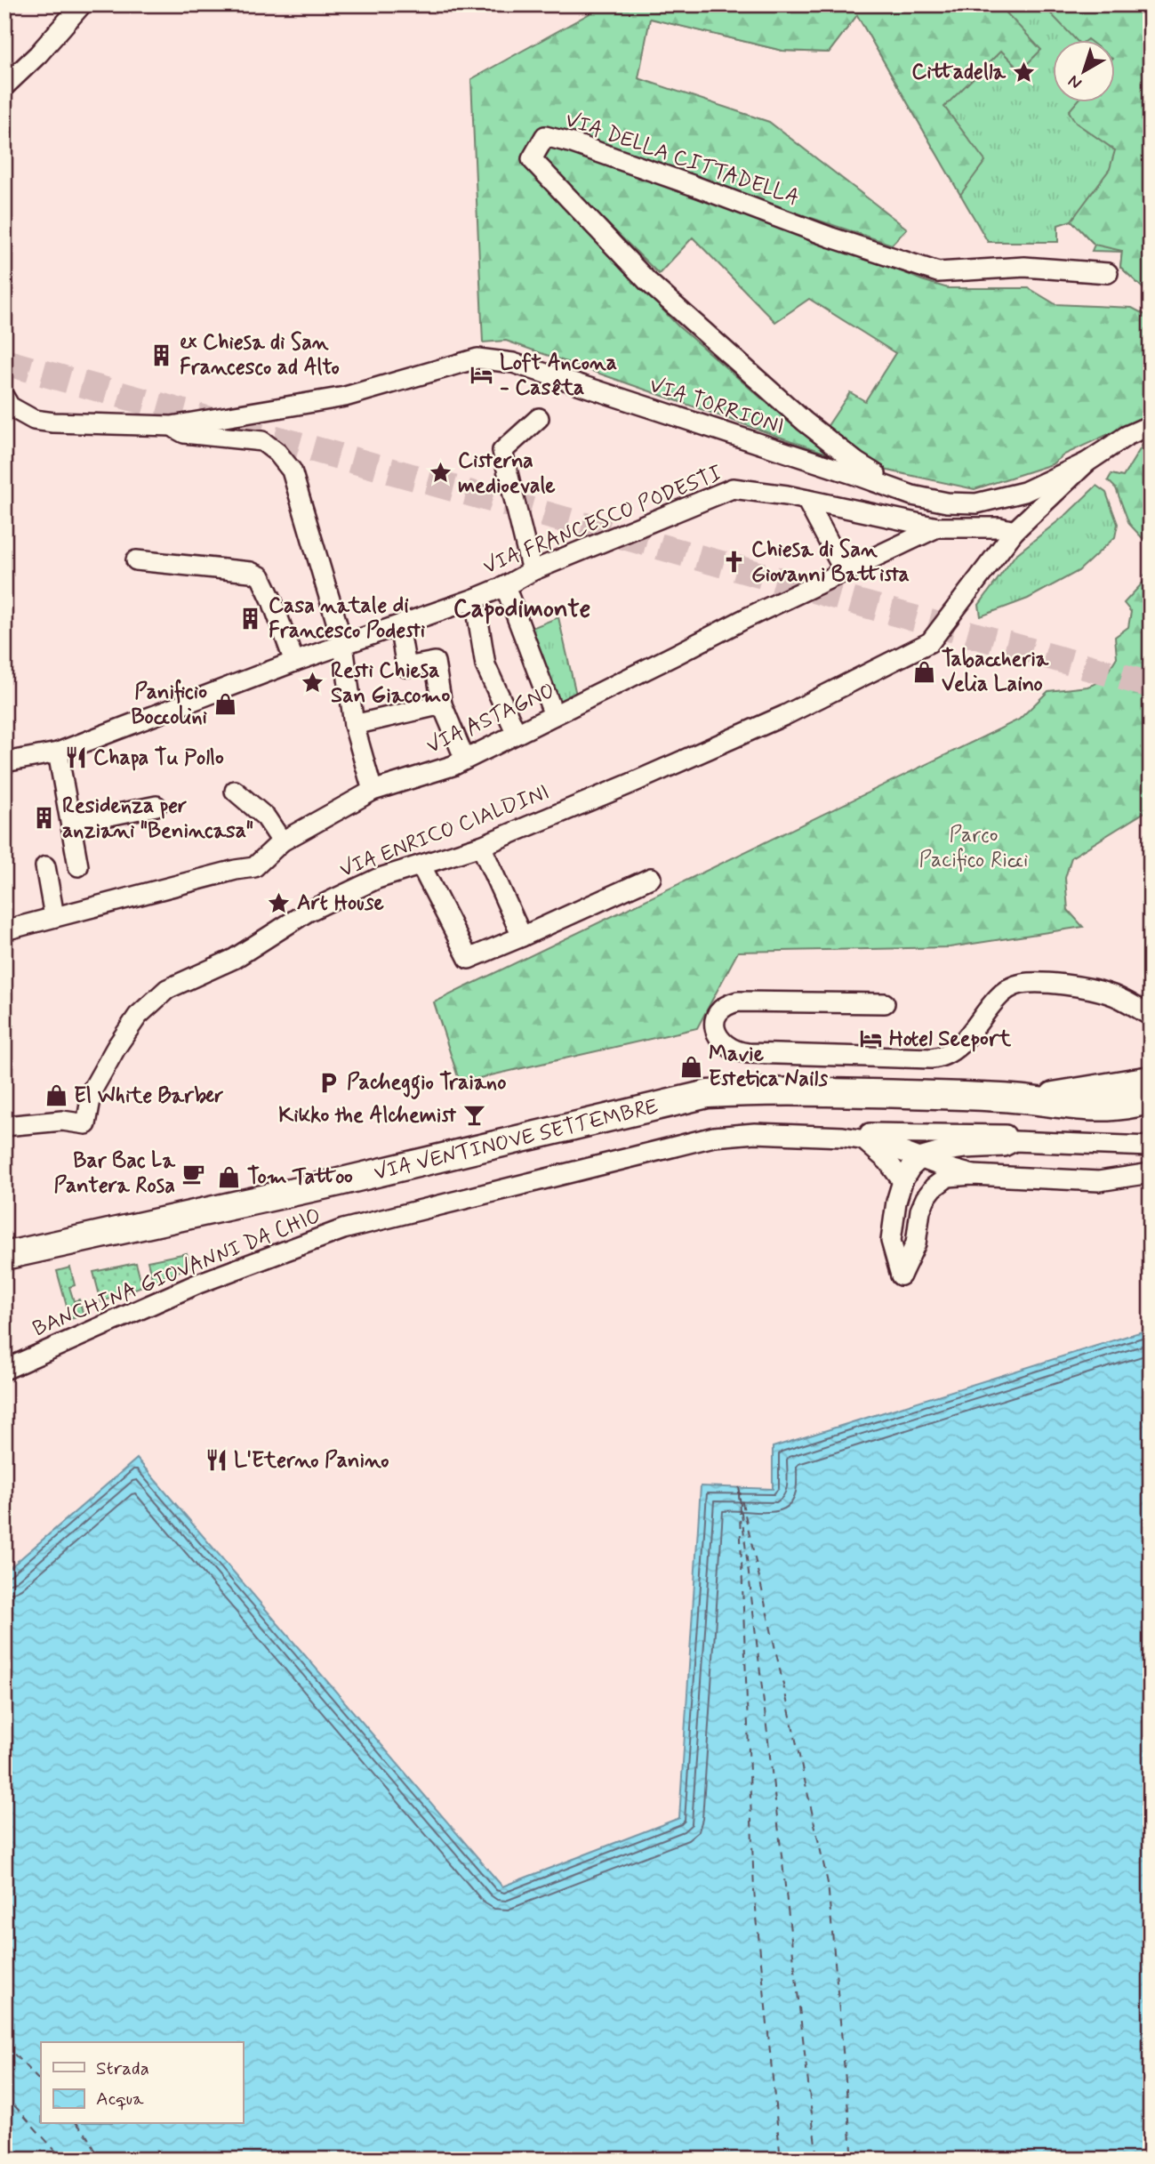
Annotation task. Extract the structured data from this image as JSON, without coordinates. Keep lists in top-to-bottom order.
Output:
{
  "streets": {
    "street": [
      "VIA DELLA CITTADELLA",
      "VIA TORRIONI",
      "VIA FRANCESCO PODESTI",
      "VIA ASTAGNO",
      "VIA ENRICO CIALDINI",
      "VIA VENTINOVE SETTEMBRE",
      "BANCHINA GIOVANNI DA CHIO"
    ]
  },
  "crossings": [
    ["VIA DELLA CITTADELLA", "VIA TORRIONI"],
    ["VIA FRANCESCO PODESTI", "VIA ASTAGNO"]
  ],
  "districts": ["Capodimonte"],
  "parks": ["Parco Pacifico Ricci"],
  "places": {
    "place": [
      "Cittadella",
      "Cisterna medioevale",
      "Resti Chiesa San Giacomo",
      "Art House"
    ],
    "building": ["ex Chiesa di San Francesco ad Alto", "Casa natale di Francesco Podesti", "Residenza per anziani \"Benincasa\""],
    "hotel": ["Loft Ancona - Casêta", "Hotel Seeport"],
    "church": ["Chiesa di San Giovanni Battista"],
    "shop": [
      "Tabaccheria Velia Laino",
      "Panificio Boccolini",
      "Mavie Estetica Nails",
      "El White Barber",
      "Tom Tattoo"
    ],
    "restaurant": ["Chapa Tu Pollo", "L'Eterno Panino"],
    "parking": ["Pacheggio Traiano"],
    "bar": ["Kikko the Alchemist"],
    "cafe": ["Bar Bac La Pantera Rosa"]
  },
  "legend": ["Strada", "Acqua"],
  "north": "bottom left"
}
